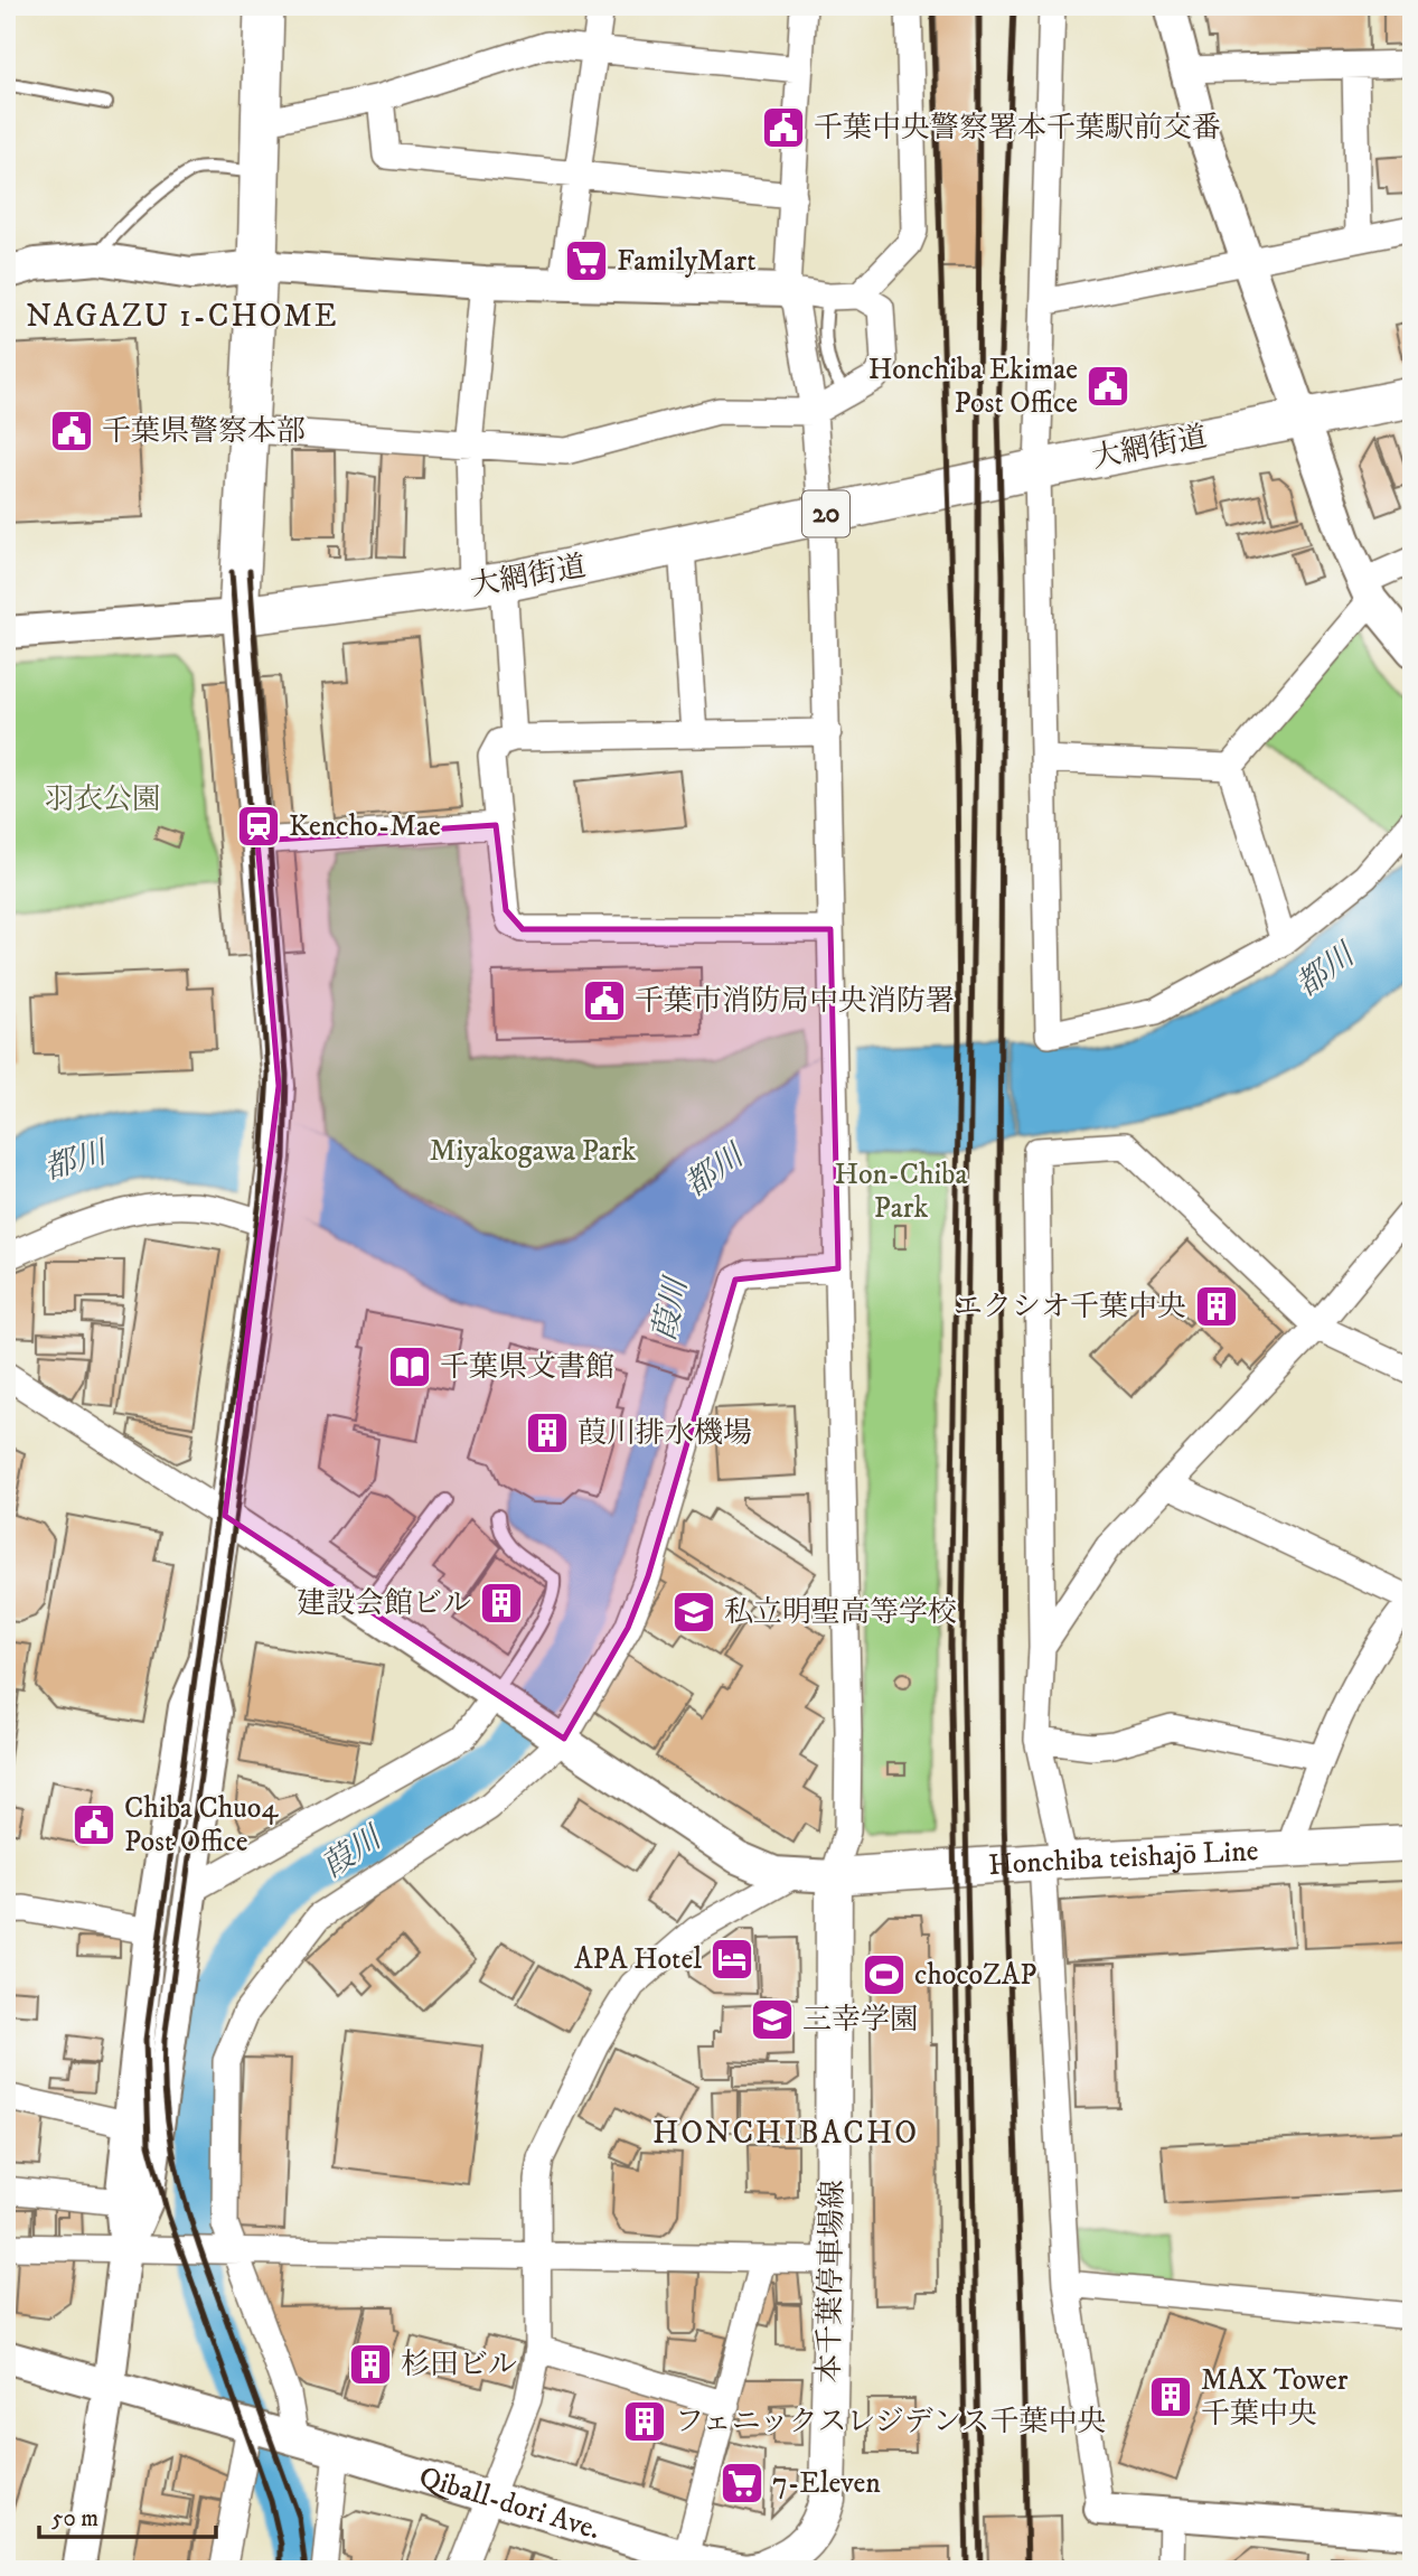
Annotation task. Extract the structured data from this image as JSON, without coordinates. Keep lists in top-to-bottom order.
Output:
{
  "streets": {
    "main road": [
      "大網街道",
      "20",
      "Honchiba teishajō Line",
      "本千葉停車場線"
    ],
    "street": ["Qiball-dori Ave."]
  },
  "crossings": [
    ["Honchiba teishajō Line", "本千葉停車場線"],
    ["本千葉停車場線", "Qiball-dori Ave."]
  ],
  "districts": ["NAGAZU 1-CHOME", "HONCHIBACHO"],
  "water": ["都川", "葭川"],
  "parks": ["羽衣公園", "Miyakogawa Park", "Hon-Chiba Park"],
  "places": {
    "public building": [
      "千葉中央警察署本千葉駅前交番",
      "Honchiba Ekimae Post Office",
      "千葉県警察本部",
      "千葉市消防局中央消防署",
      "Chiba Chuo4 Post Office"
    ],
    "supermarket": ["FamilyMart", "7-Eleven"],
    "station": ["Kencho-Mae"],
    "building": [
      "エクシオ千葉中央",
      "葭川排水機場",
      "建設会館ビル",
      "杉田ビル",
      "MAX Tower 千葉中央",
      "フェニックスレジデンス千葉中央"
    ],
    "library": ["千葉県文書館"],
    "school or university": ["私立明聖高等学校", "三幸学園"],
    "hotel": ["APA Hotel"],
    "sports": ["chocoZAP"]
  },
  "scale_bar": "50 m"
}
